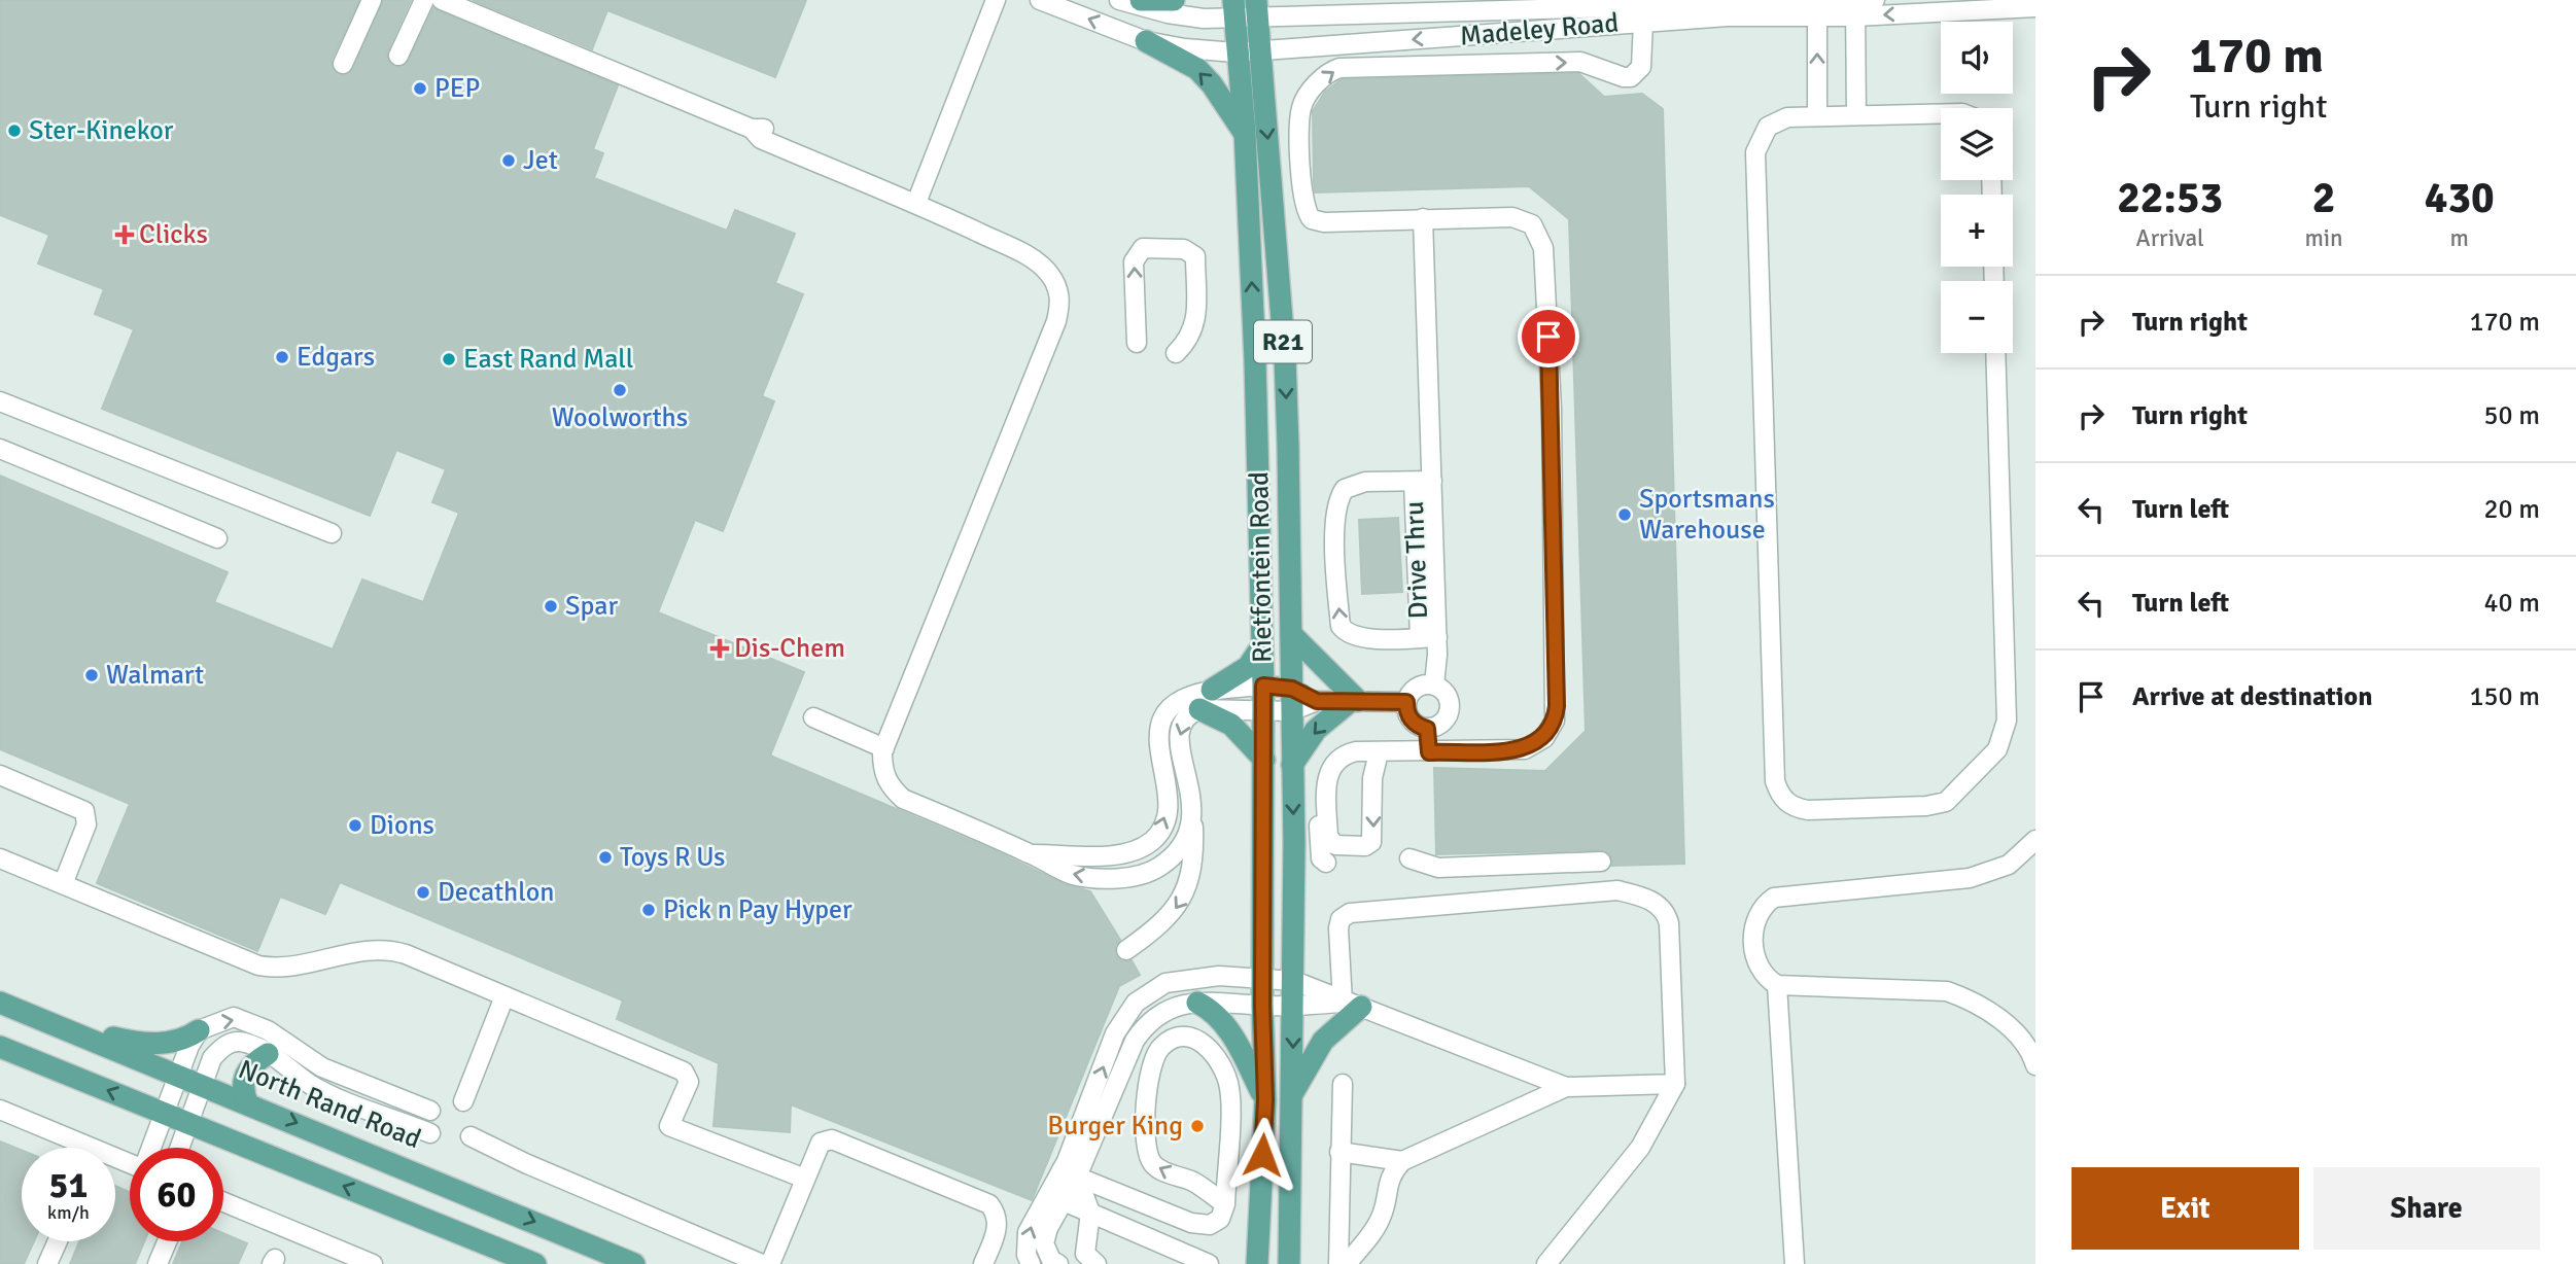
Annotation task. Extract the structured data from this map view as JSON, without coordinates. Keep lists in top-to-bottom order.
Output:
{
  "streets": {
    "main road": ["R21", "Rietfontein Road", "North Rand Road"],
    "street": ["Madeley Road", "Drive Thru"]
  },
  "crossings": [
    ["Madeley Road", "Rietfontein Road"]
  ],
  "places": {
    "other": [
      "PEP",
      "Ster-Kinekor",
      "Jet",
      "Edgars",
      "East Rand Mall",
      "Woolworths",
      "Sportsmans Warehouse",
      "Spar",
      "Walmart",
      "Dions",
      "Toys R Us",
      "Decathlon",
      "Pick n Pay Hyper",
      "Burger King"
    ],
    "health": ["Clicks", "Dis-Chem"]
  },
  "page": {
    "turn": ["170 m", "Turn right"],
    "map_buttons": ["+", "−"],
    "eta": [
      "22:53",
      "Arrival",
      "2",
      "min",
      "430",
      "m"
    ],
    "list": [
      {
        "name": "Turn right",
        "value": "170 m"
      },
      {
        "name": "Turn right",
        "value": "50 m"
      },
      {
        "name": "Turn left",
        "value": "20 m"
      },
      {
        "name": "Turn left",
        "value": "40 m"
      },
      {
        "name": "Arrive at destination",
        "value": "150 m"
      }
    ],
    "speed": "51 km/h",
    "limit": "60",
    "buttons": ["Exit", "Share"]
  }
}
